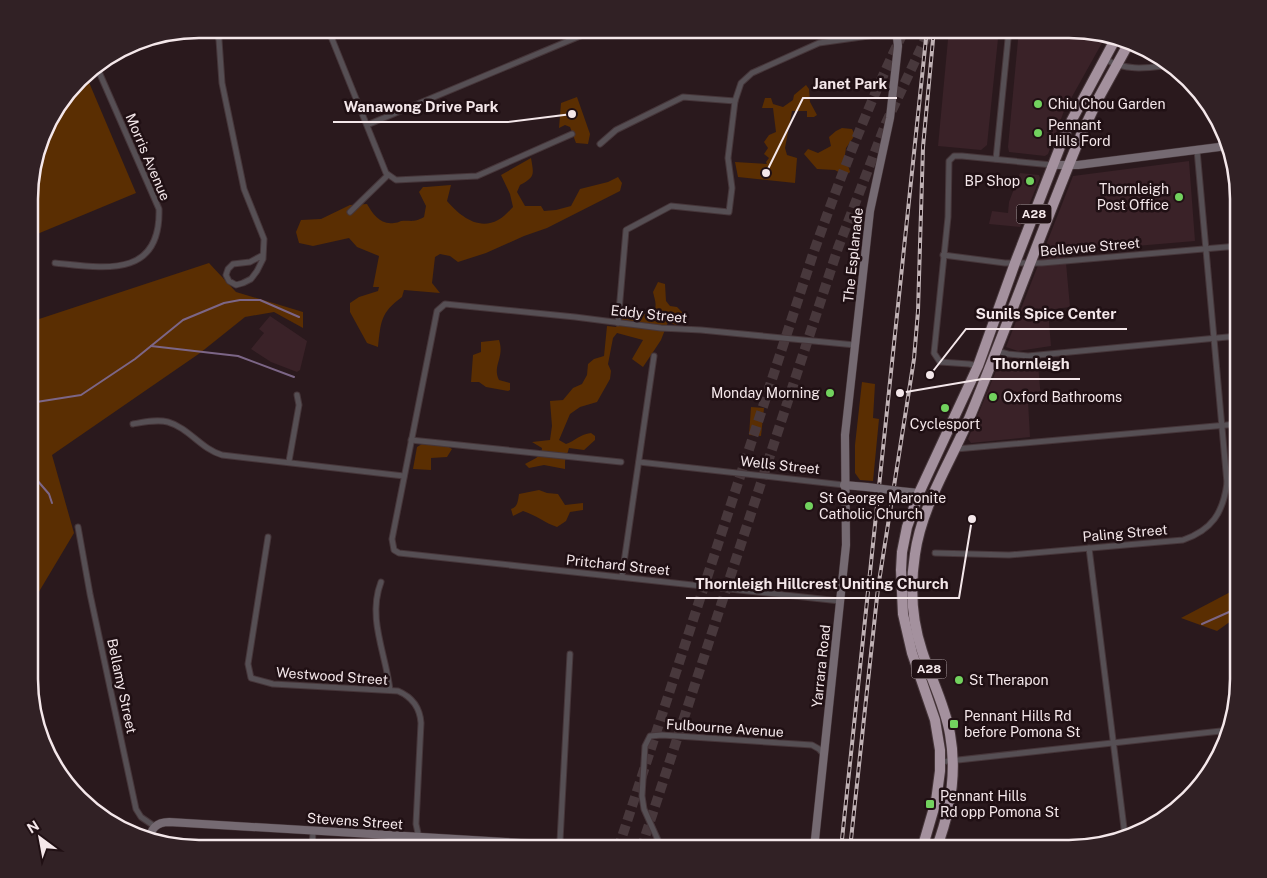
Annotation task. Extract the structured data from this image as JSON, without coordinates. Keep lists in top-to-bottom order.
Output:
{
  "streets": {
    "highway": ["A28"],
    "main road": [
      "The Esplanade",
      "Wells Street",
      "Yarrara Road",
      "Stevens Street"
    ],
    "street": [
      "Morris Avenue",
      "Bellevue Street",
      "Eddy Street",
      "Paling Street",
      "Pritchard Street",
      "Westwood Street",
      "Bellamy Street",
      "Fulbourne Avenue"
    ]
  },
  "crossings": [
    ["A28", "Bellevue Street"],
    ["A28", "Wells Street"],
    ["Bellevue Street", "Paling Street"],
    ["The Esplanade", "Eddy Street"],
    ["The Esplanade", "Wells Street"],
    ["The Esplanade", "Yarrara Road"],
    ["Wells Street", "Yarrara Road"],
    ["Pritchard Street", "Yarrara Road"],
    ["Yarrara Road", "Fulbourne Avenue"],
    ["Westwood Street", "Stevens Street"],
    ["Bellamy Street", "Stevens Street"]
  ],
  "places": {
    "other": [
      "Chiu Chou Garden",
      "Wanawong Drive Park",
      "Pennant Hills Ford",
      "Janet Park",
      "BP Shop",
      "Thornleigh Post Office",
      "Sunils Spice Center",
      "Monday Morning",
      "Thornleigh",
      "Oxford Bathrooms",
      "Cyclesport",
      "St George Maronite Catholic Church",
      "Thornleigh Hillcrest Uniting Church",
      "St Therapon"
    ],
    "transit": ["Pennant Hills Rd before Pomona St", "Pennant Hills Rd opp Pomona St"]
  },
  "north": "top left"
}
